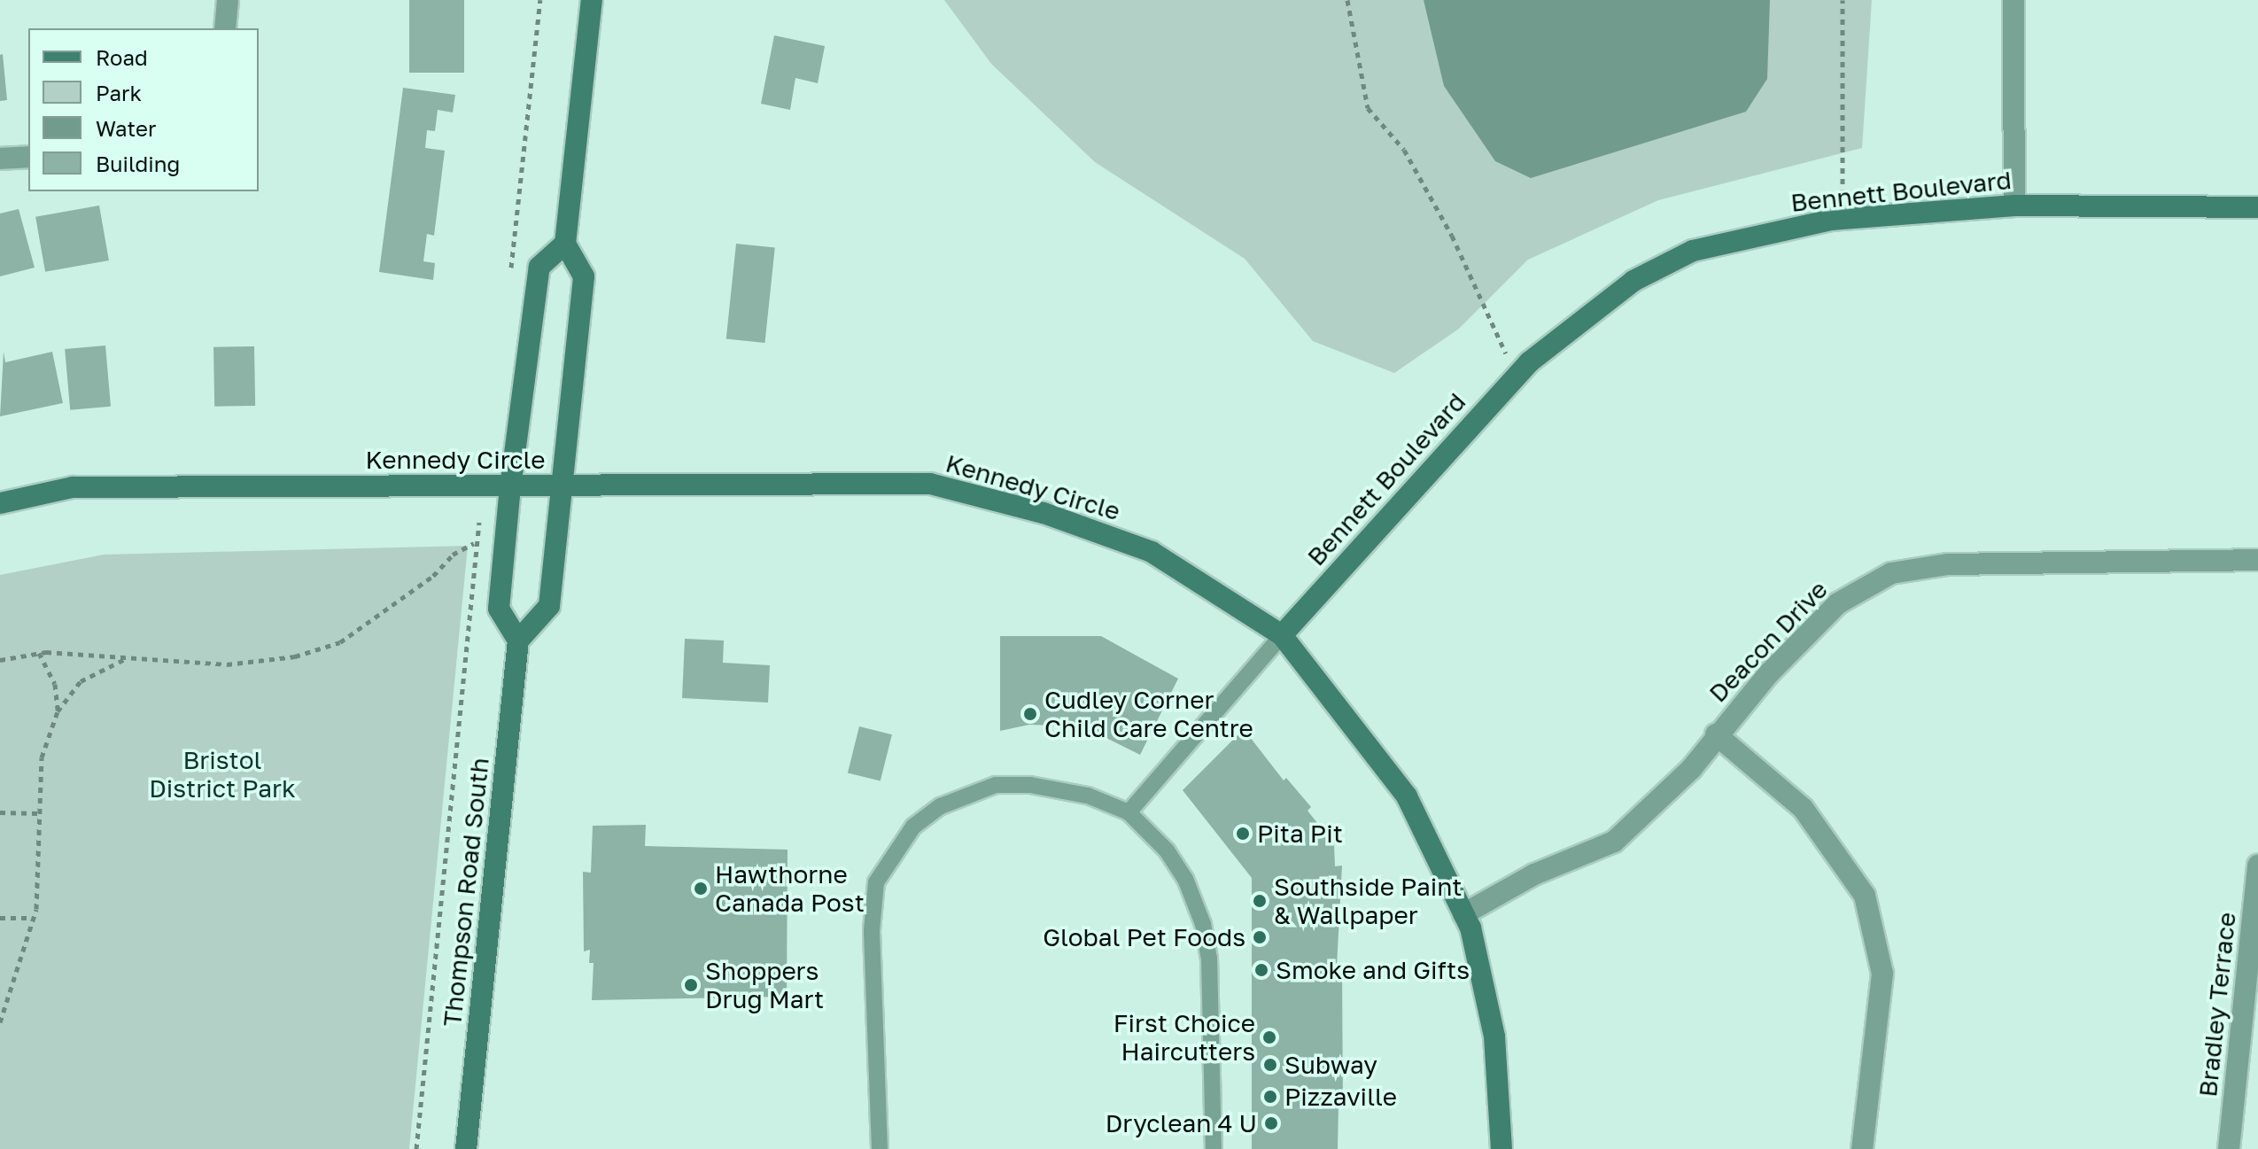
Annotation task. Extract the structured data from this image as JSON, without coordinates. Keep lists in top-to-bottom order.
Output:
{
  "streets": {
    "street": [
      "Bennett Boulevard",
      "Kennedy Circle",
      "Deacon Drive",
      "Thompson Road South",
      "Bradley Terrace"
    ]
  },
  "crossings": [
    ["Bennett Boulevard", "Kennedy Circle"],
    ["Kennedy Circle", "Deacon Drive"]
  ],
  "parks": ["Bristol District Park"],
  "places": [
    "Cudley Corner Child Care Centre",
    "Pita Pit",
    "Hawthorne Canada Post",
    "Southside Paint & Wallpaper",
    "Global Pet Foods",
    "Smoke and Gifts",
    "Shoppers Drug Mart",
    "First Choice Haircutters",
    "Subway",
    "Pizzaville",
    "Dryclean 4 U"
  ],
  "legend": [
    "Road",
    "Park",
    "Water",
    "Building"
  ]
}
